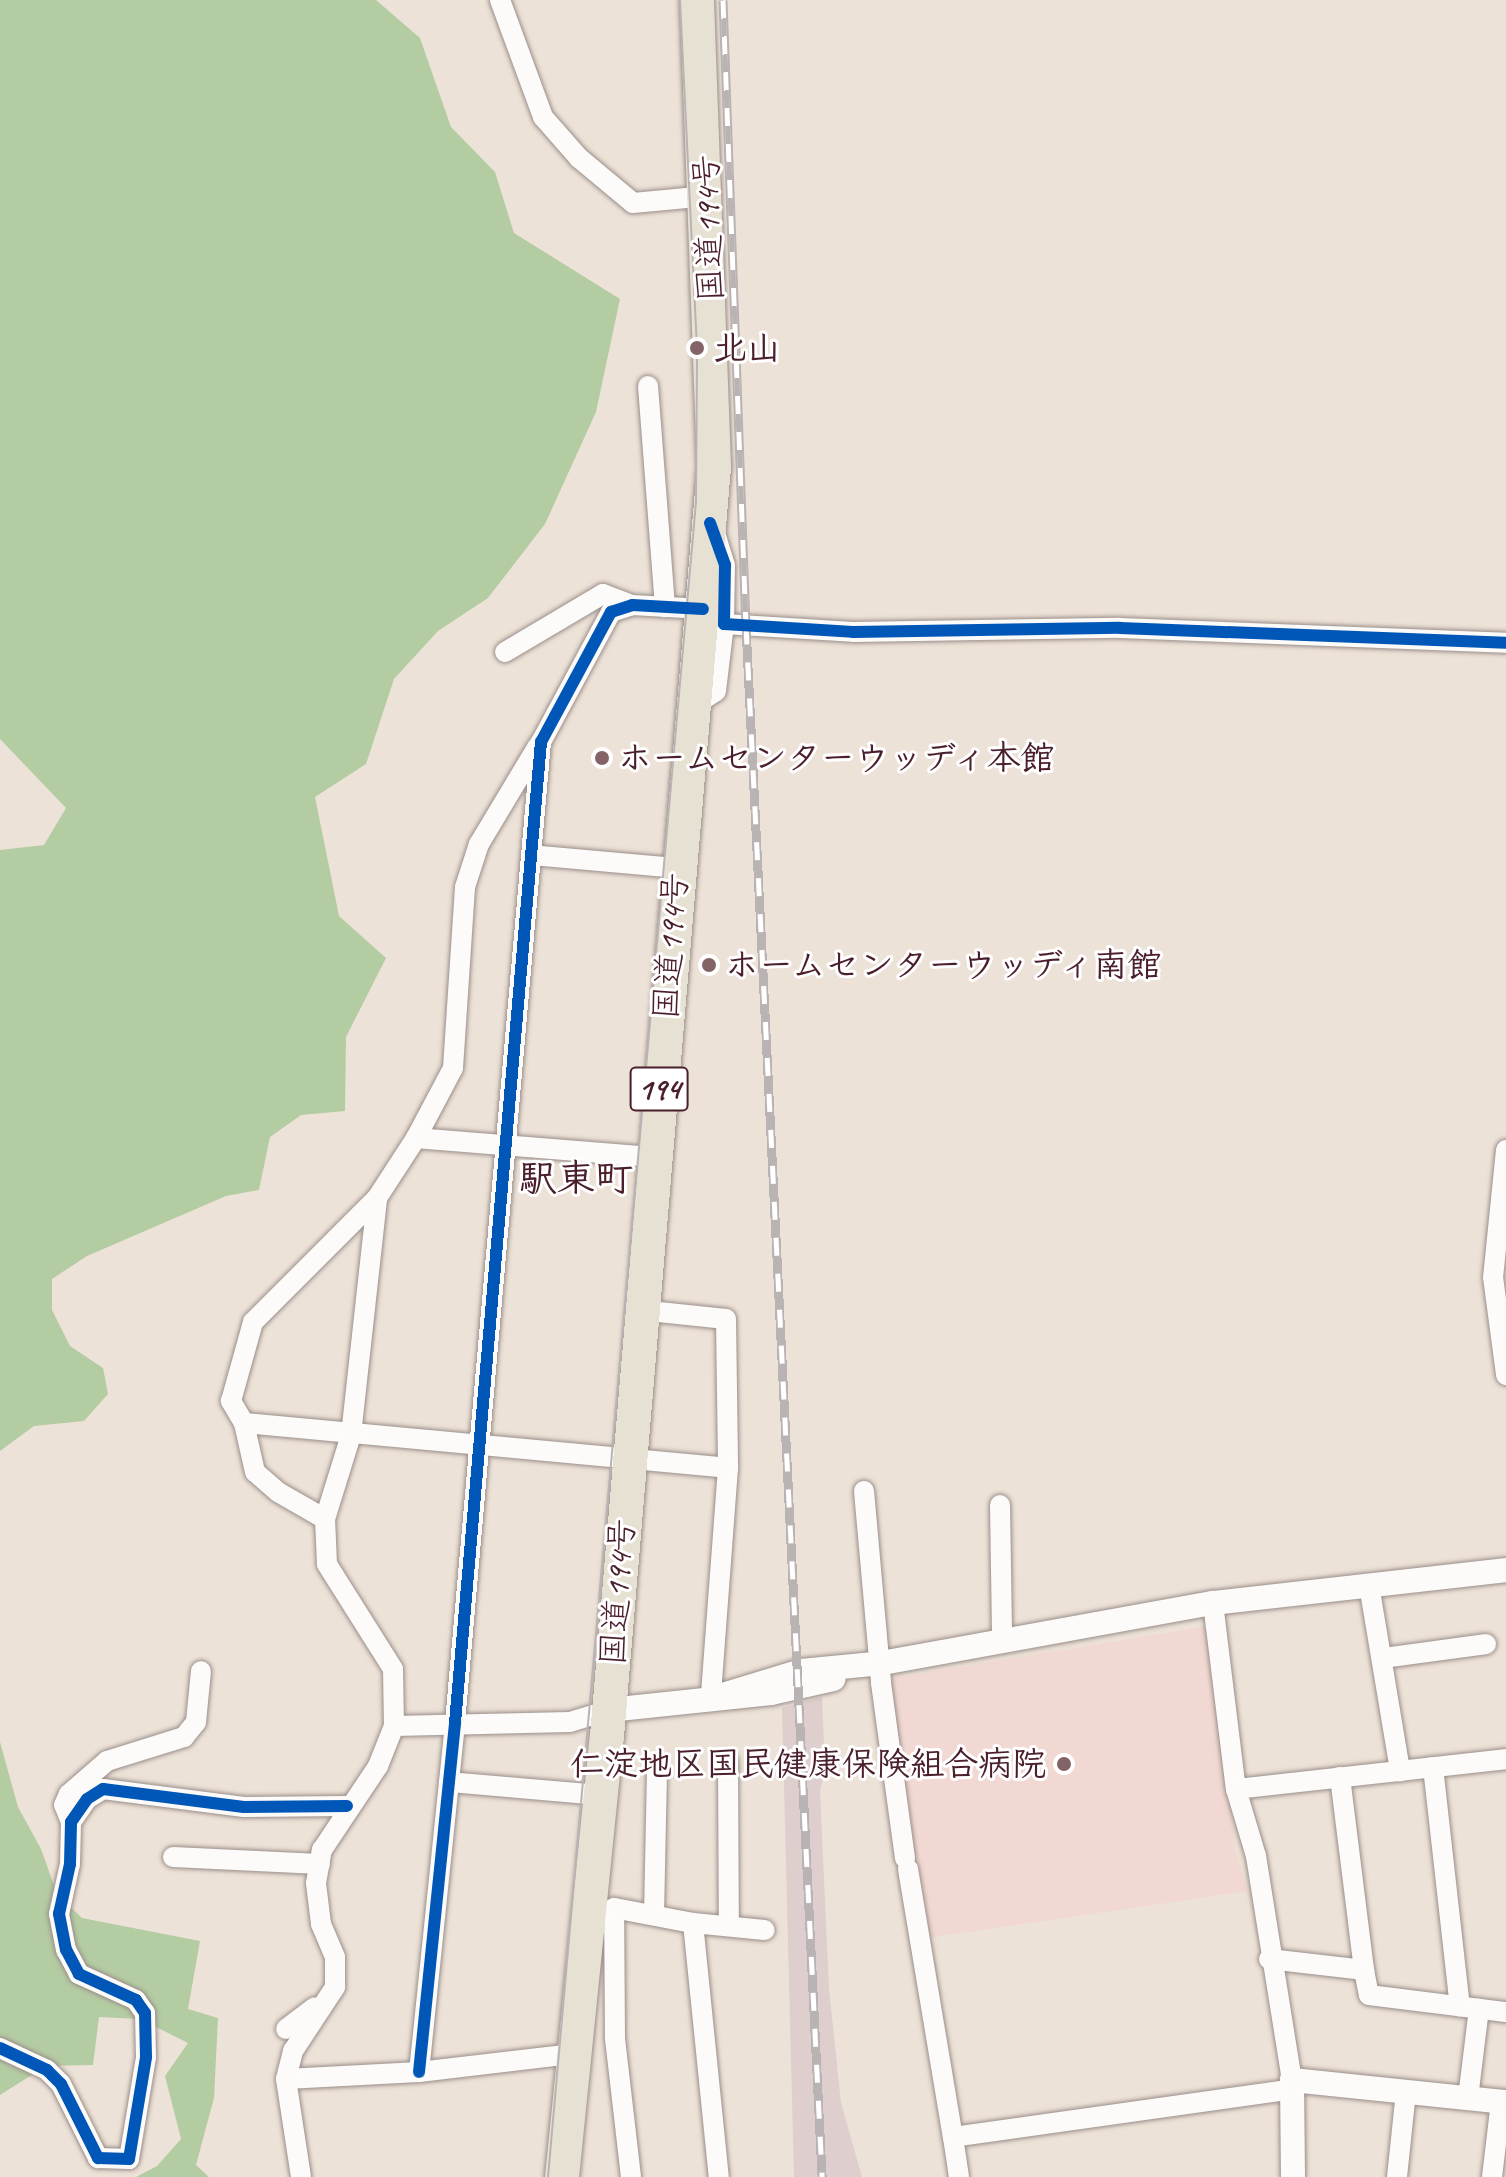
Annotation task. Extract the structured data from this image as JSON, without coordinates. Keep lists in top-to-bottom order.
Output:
{
  "streets": {
    "highway": ["国道194号", "194"]
  },
  "districts": ["駅東町"],
  "places": [
    "北山",
    "ホームセンターウッディ本館",
    "ホームセンターウッディ南館",
    "仁淀地区国民健康保険組合病院"
  ]
}
